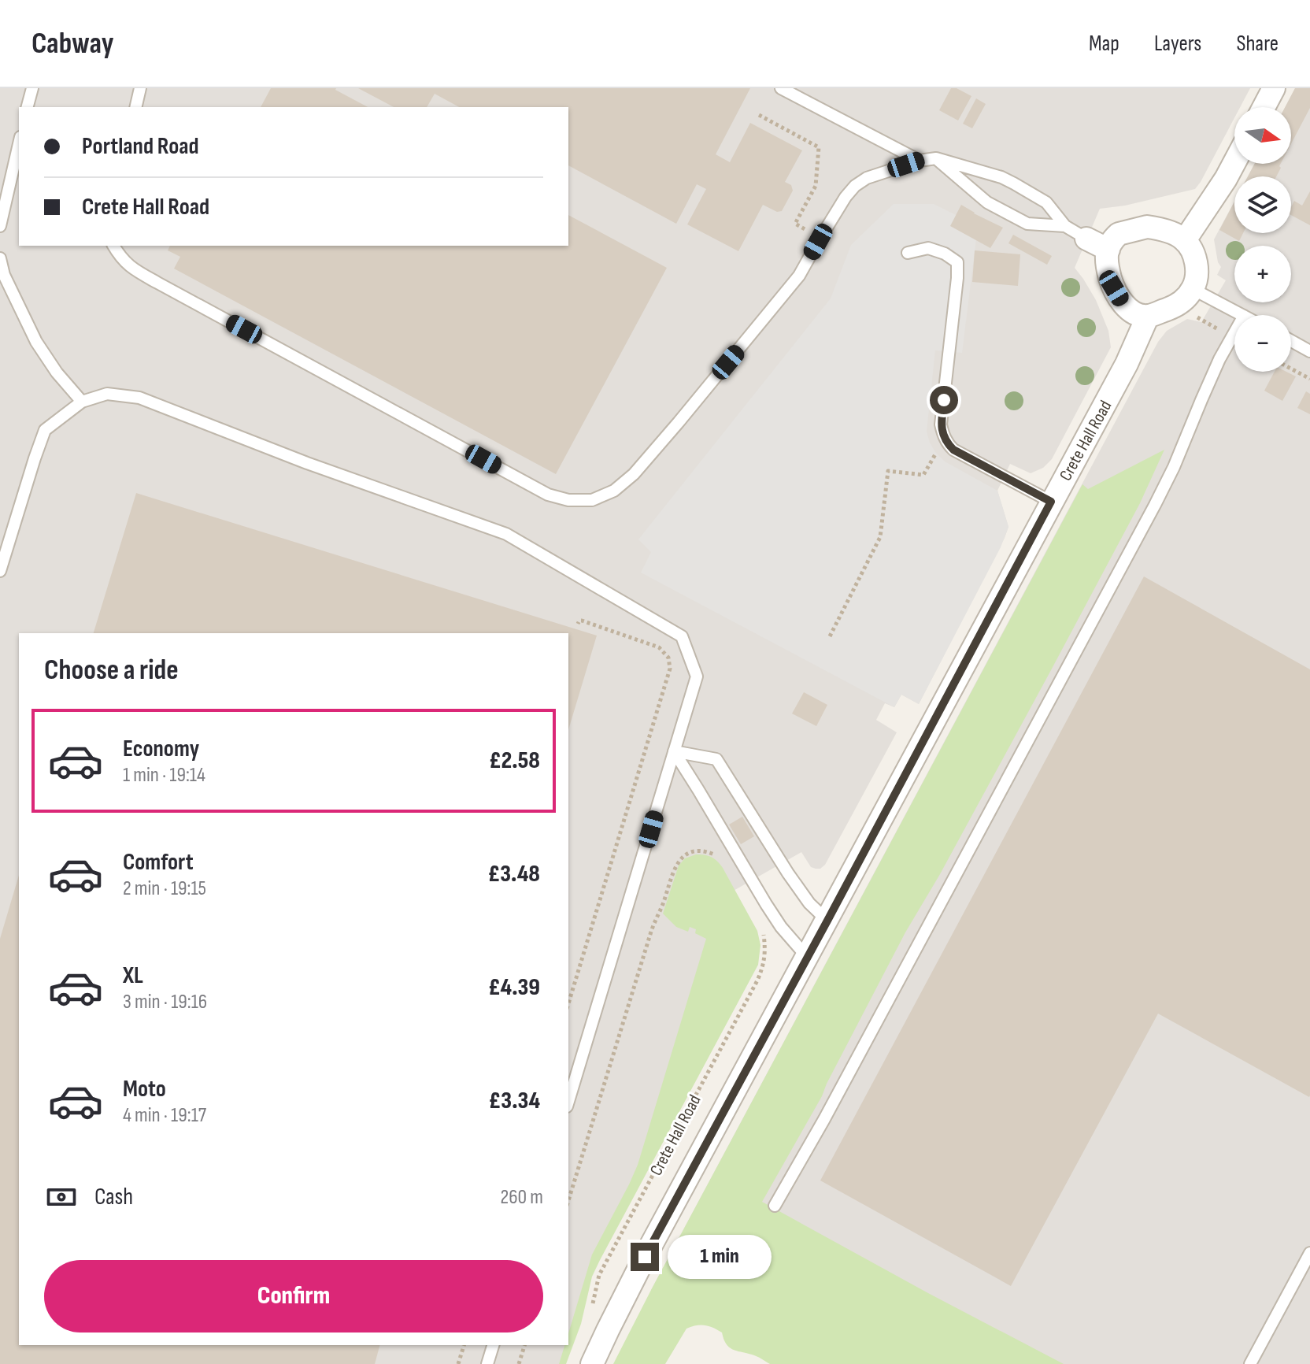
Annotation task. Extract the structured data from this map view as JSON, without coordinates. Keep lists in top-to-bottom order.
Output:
{
  "streets": {
    "street": ["Crete Hall Road"]
  },
  "north": "right",
  "page": {
    "header": "Cabway",
    "nav": ["Map", "Layers", "Share"],
    "map_buttons": ["+", "−"],
    "banner": ["Portland Road", "Crete Hall Road"],
    "heading": "Choose a ride",
    "list": [
      {
        "name": "Economy",
        "note": "1 min · 19:14",
        "value": "£2.58"
      },
      {
        "name": "Comfort",
        "note": "2 min · 19:15",
        "value": "£3.48"
      },
      {
        "name": "XL",
        "note": "3 min · 19:16",
        "value": "£4.39"
      },
      {
        "name": "Moto",
        "note": "4 min · 19:17",
        "value": "£3.34"
      }
    ],
    "pay": ["Cash", "260 m"],
    "bubble": "1 min",
    "buttons": "Confirm"
  }
}
